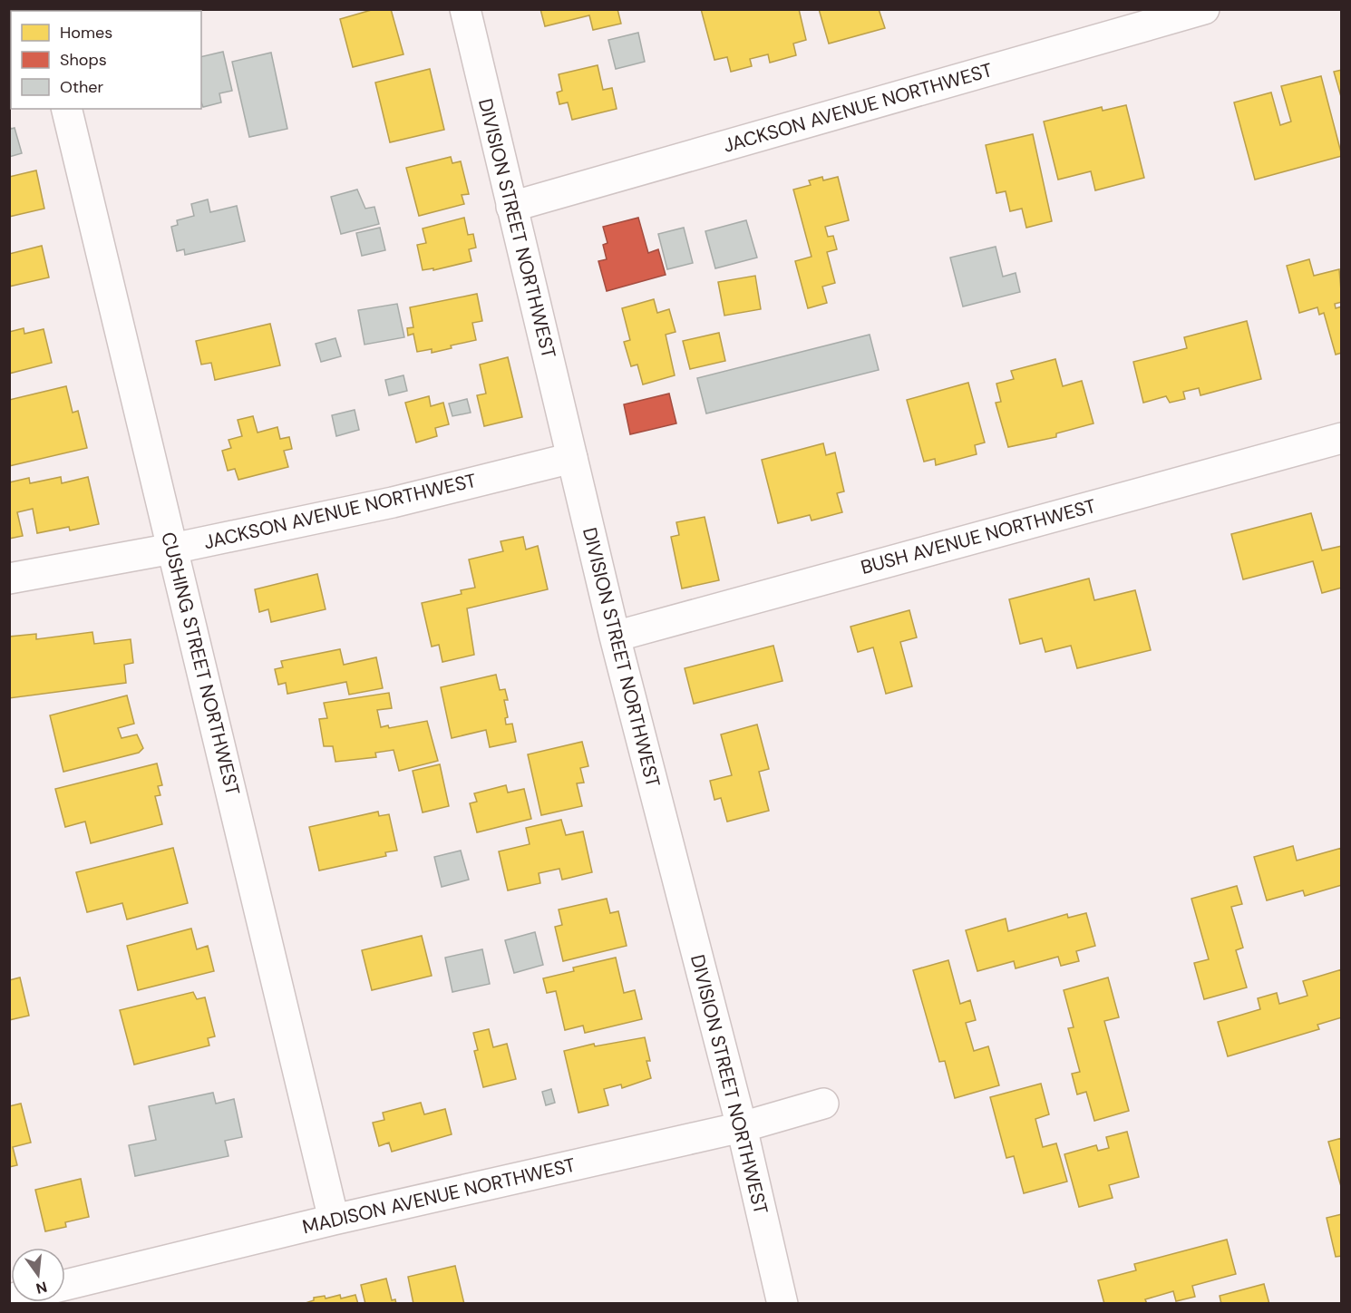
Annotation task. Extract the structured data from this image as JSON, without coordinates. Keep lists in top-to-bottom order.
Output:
{
  "streets": {
    "street": [
      "JACKSON AVENUE NORTHWEST",
      "DIVISION STREET NORTHWEST",
      "BUSH AVENUE NORTHWEST",
      "CUSHING STREET NORTHWEST",
      "MADISON AVENUE NORTHWEST"
    ]
  },
  "crossings": [
    ["JACKSON AVENUE NORTHWEST", "DIVISION STREET NORTHWEST"],
    ["JACKSON AVENUE NORTHWEST", "CUSHING STREET NORTHWEST"],
    ["DIVISION STREET NORTHWEST", "BUSH AVENUE NORTHWEST"],
    ["DIVISION STREET NORTHWEST", "MADISON AVENUE NORTHWEST"],
    ["CUSHING STREET NORTHWEST", "MADISON AVENUE NORTHWEST"]
  ],
  "legend": ["Homes", "Shops", "Other"],
  "north": "bottom"
}
